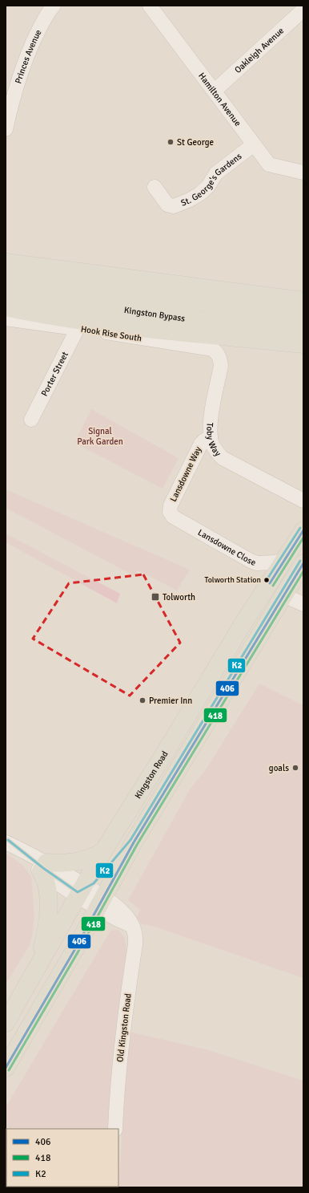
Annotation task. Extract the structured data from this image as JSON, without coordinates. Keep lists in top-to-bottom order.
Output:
{
  "streets": {
    "highway": ["Kingston Bypass", "Kingston Road"],
    "street": [
      "Oakleigh Avenue",
      "Princes Avenue",
      "Hamilton Avenue",
      "St. George's Gardens",
      "Hook Rise South",
      "Porter Street",
      "Toby Way",
      "Lansdowne Way",
      "Lansdowne Close",
      "Old Kingston Road"
    ]
  },
  "crossings": [
    ["Oakleigh Avenue", "Hamilton Avenue"],
    ["Hamilton Avenue", "St. George's Gardens"],
    ["Hook Rise South", "Porter Street"],
    ["Hook Rise South", "Toby Way"],
    ["Toby Way", "Lansdowne Way"],
    ["Lansdowne Way", "Lansdowne Close"],
    ["Lansdowne Close", "Kingston Road"],
    ["Kingston Road", "Old Kingston Road"]
  ],
  "parks": ["Signal Park Garden"],
  "places": {
    "other": [
      "St George",
      "Tolworth Station",
      "Premier Inn",
      "goals"
    ],
    "transit": ["Tolworth"]
  },
  "lines": ["transit line K2", "transit line 406", "transit line 418"],
  "legend": ["406", "418", "K2"]
}
